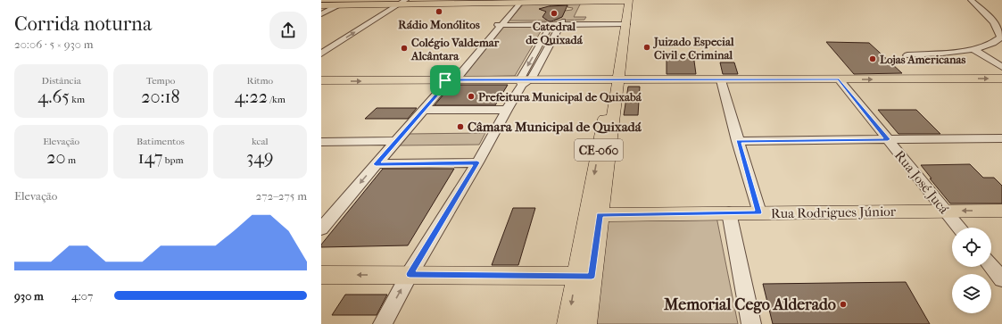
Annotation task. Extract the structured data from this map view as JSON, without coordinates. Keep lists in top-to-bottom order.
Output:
{
  "streets": {
    "main road": ["CE-060", "Rua Rodrigues Júnior"],
    "street": ["Rua José Jucá"]
  },
  "crossings": [
    ["CE-060", "Rua Rodrigues Júnior"],
    ["Rua José Jucá", "Rua Rodrigues Júnior"]
  ],
  "places": [
    "Rádio Monólitos",
    "Catedral de Quixadá",
    "Juizado Especial Civil e Criminal",
    "Colégio Valdemar Alcântara",
    "Lojas Americanas",
    "Prefeitura Municipal de Quixabá",
    "Câmara Municipal de Quixadá",
    "Memorial Cego Alderado"
  ],
  "page": {
    "heading": ["Corrida noturna", "20:06 · 5 × 930 m"],
    "stats": [
      ["Distância", "4.65 km"],
      ["Tempo", "20:18"],
      ["Ritmo", "4:22 /km"],
      ["Elevação", "20 m"],
      ["Batimentos", "147 bpm"],
      ["kcal", "349"]
    ],
    "chart": ["Elevação", "272–275 m"],
    "list": [
      {
        "name": "930 m",
        "note": "4:07"
      }
    ]
  }
}
